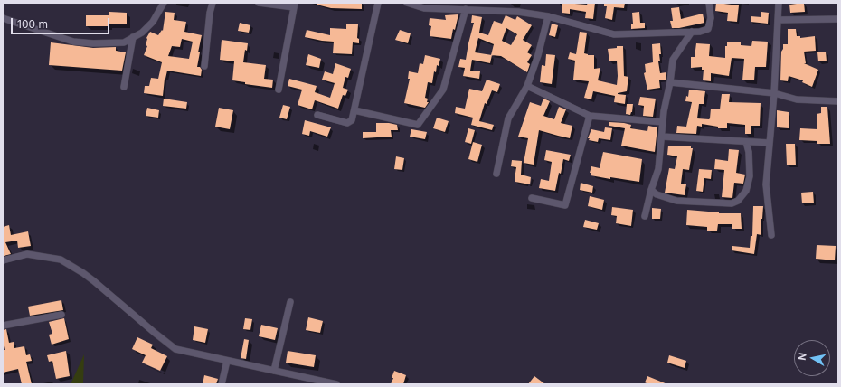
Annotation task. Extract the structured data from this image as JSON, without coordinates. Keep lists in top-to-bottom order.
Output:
{
  "scale_bar": "100 m",
  "north": "left"
}
